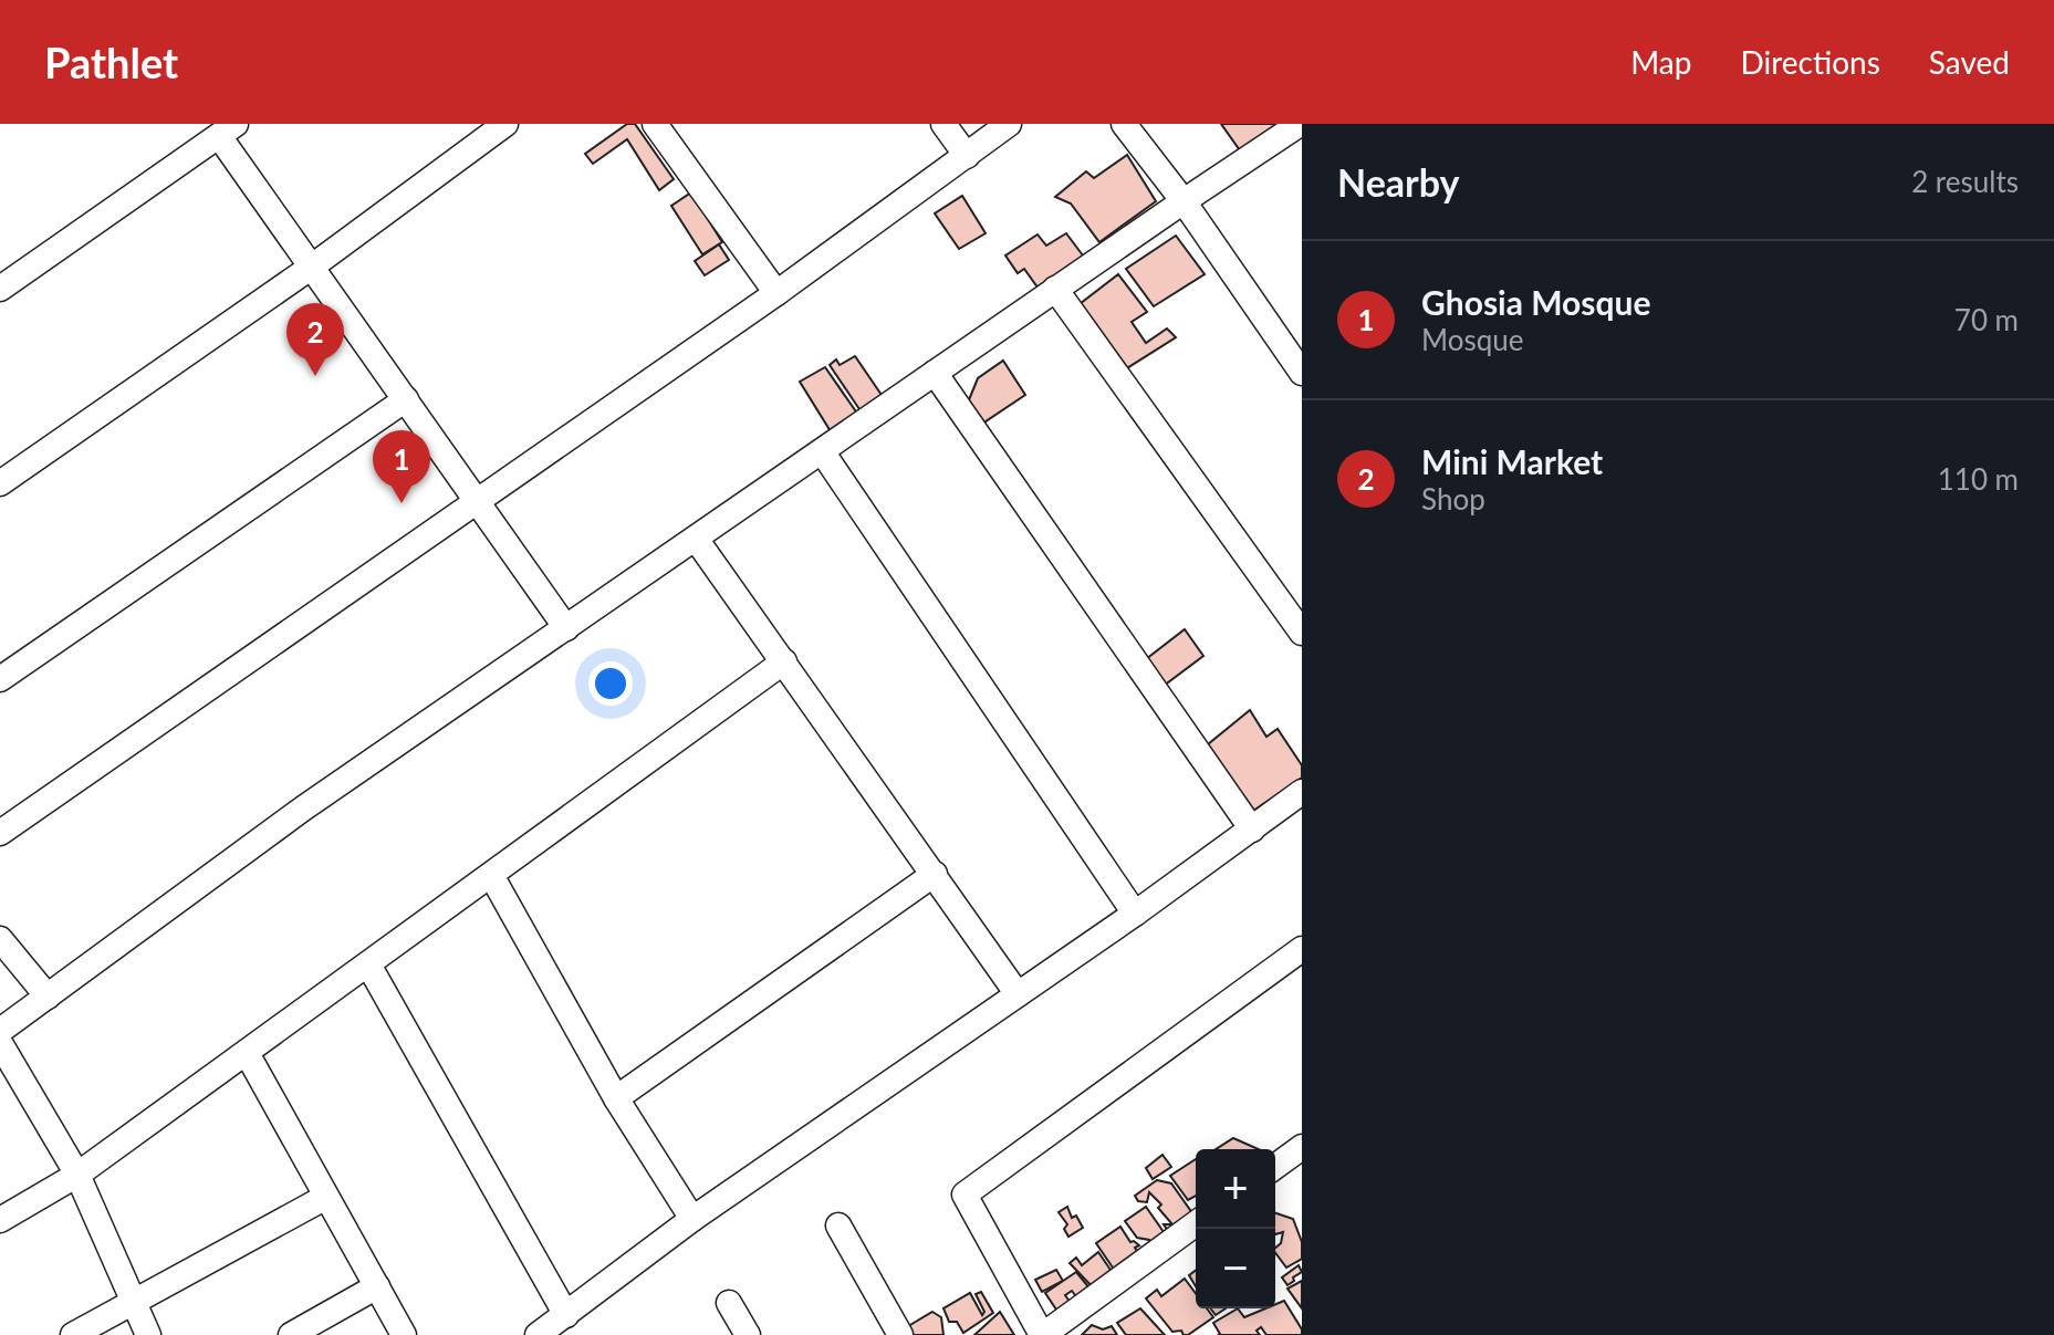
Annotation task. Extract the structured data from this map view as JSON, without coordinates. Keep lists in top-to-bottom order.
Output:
{
  "page": {
    "header": "Pathlet",
    "nav": ["Map", "Directions", "Saved"],
    "heading": ["Nearby", "2 results"],
    "list": [
      {
        "mark": "1",
        "name": "Ghosia Mosque",
        "note": "Mosque",
        "value": "70 m"
      },
      {
        "mark": "2",
        "name": "Mini Market",
        "note": "Shop",
        "value": "110 m"
      }
    ],
    "pins": ["2", "1"],
    "map_buttons": ["+", "−"]
  }
}
